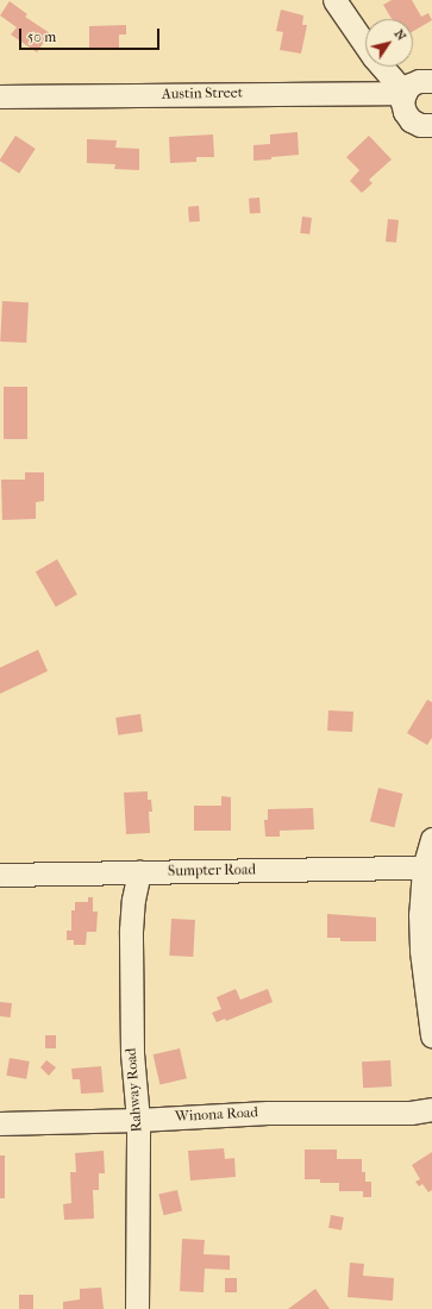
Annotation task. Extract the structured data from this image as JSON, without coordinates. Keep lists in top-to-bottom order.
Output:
{
  "streets": {
    "street": [
      "Austin Street",
      "Sumpter Road",
      "Rahway Road",
      "Winona Road"
    ]
  },
  "crossings": [
    ["Sumpter Road", "Rahway Road"],
    ["Rahway Road", "Winona Road"]
  ],
  "scale_bar": "50 m",
  "north": "top right"
}
